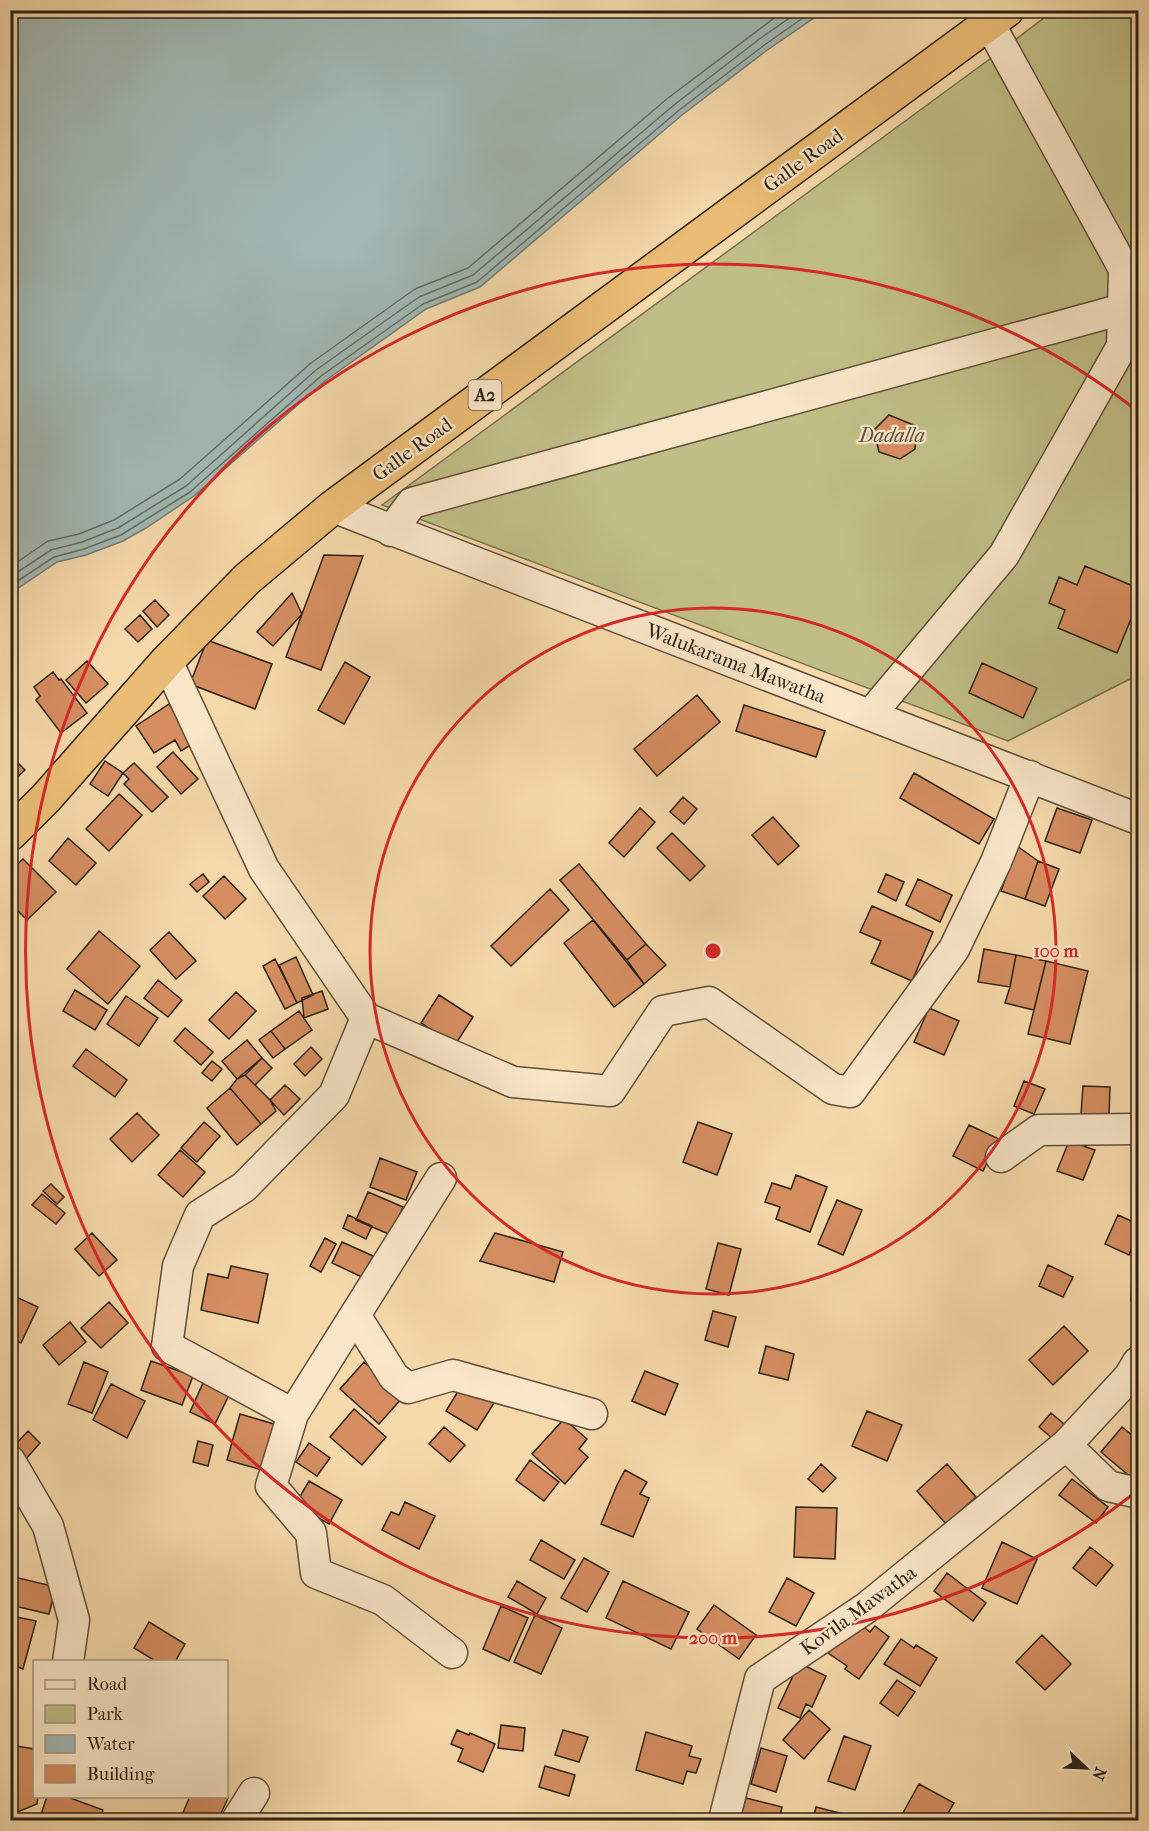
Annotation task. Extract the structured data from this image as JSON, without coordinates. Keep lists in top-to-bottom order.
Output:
{
  "streets": {
    "highway": ["Galle Road", "A2"],
    "street": ["Walukarama Mawatha", "Kovila Mawatha"]
  },
  "crossings": [
    ["Galle Road", "Walukarama Mawatha"]
  ],
  "parks": ["Dadalla"],
  "legend": [
    "Road",
    "Park",
    "Water",
    "Building"
  ],
  "north": "bottom right",
  "rings": ["100 m", "200 m"]
}
